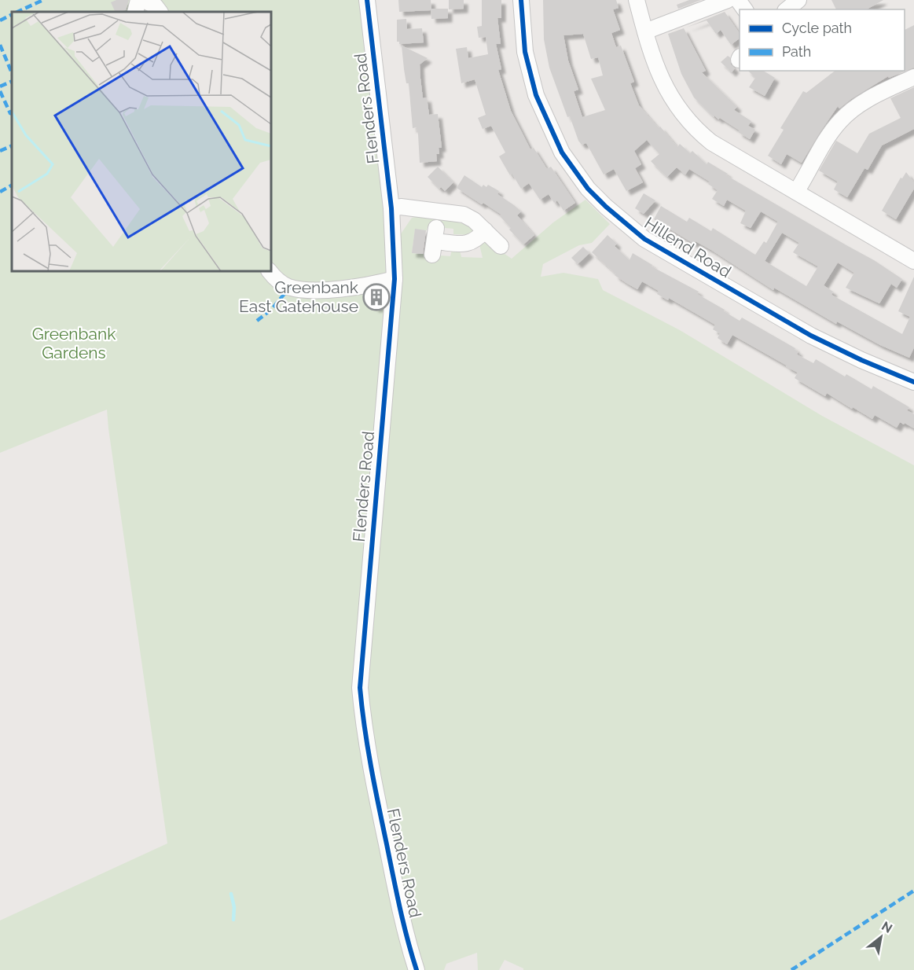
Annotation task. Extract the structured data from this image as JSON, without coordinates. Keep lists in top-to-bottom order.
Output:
{
  "streets": {
    "street": ["Flenders Road", "Hillend Road"]
  },
  "parks": ["Greenbank Gardens"],
  "places": {
    "building": ["Greenbank East Gatehouse"]
  },
  "legend": ["Cycle path", "Path"],
  "north": "top right"
}
